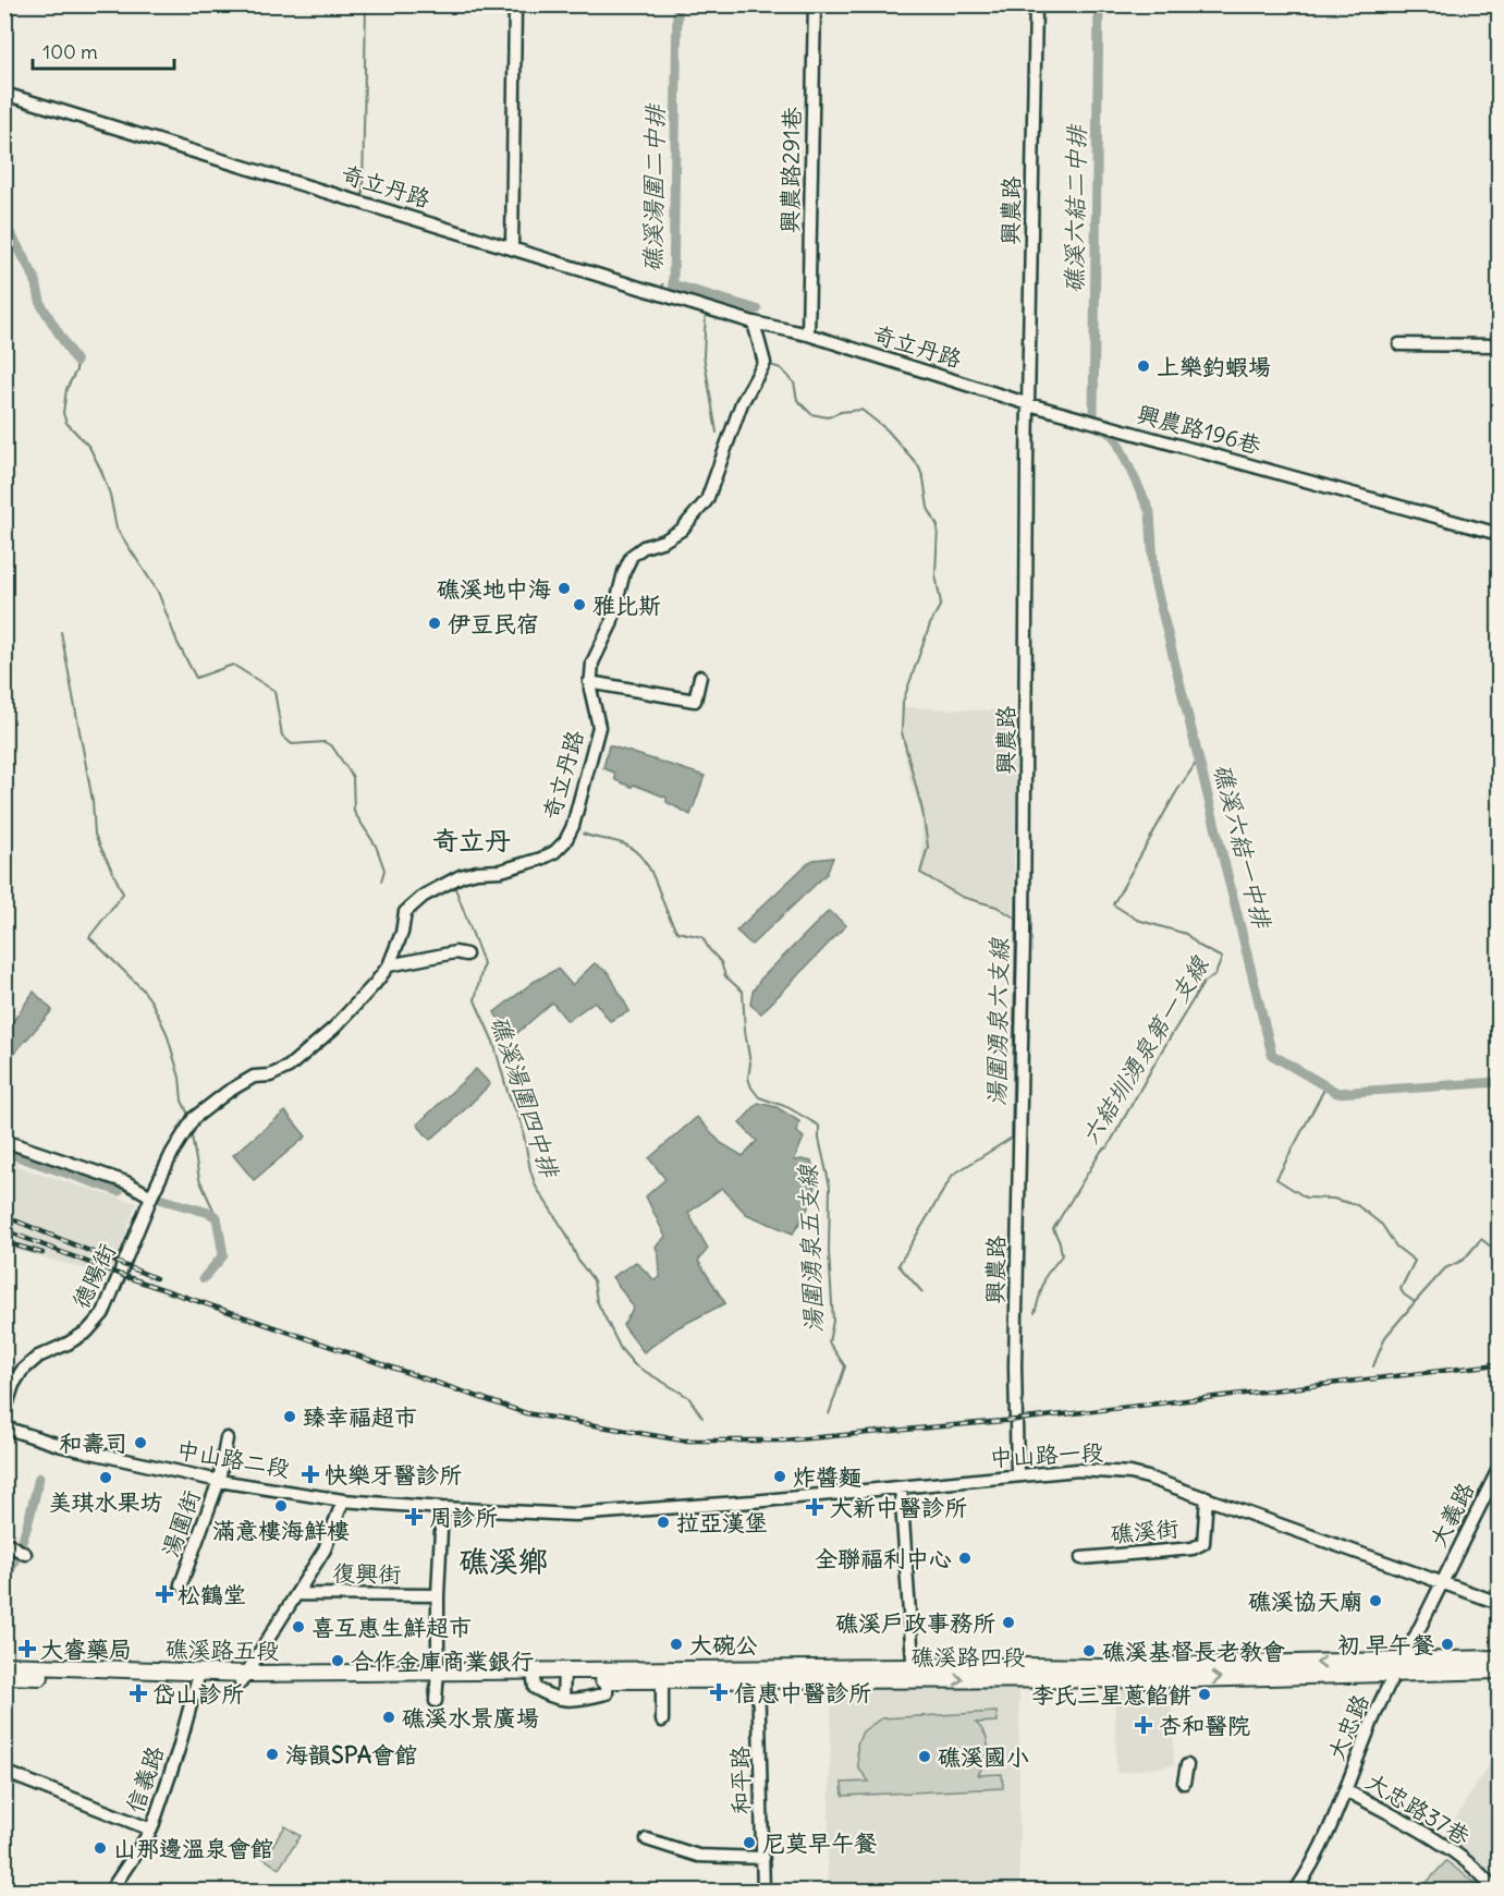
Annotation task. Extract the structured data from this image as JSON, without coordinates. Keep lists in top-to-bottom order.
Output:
{
  "streets": {
    "main road": ["礁溪路五段", "礁溪路四段"],
    "street": [
      "興農路291巷",
      "奇立丹路",
      "興農路",
      "興農路196巷",
      "德陽街",
      "中山路一段",
      "中山路二段",
      "大義路",
      "湯圍街",
      "礁溪街",
      "復興街",
      "大忠路",
      "信義路",
      "和平路",
      "大忠路37巷"
    ]
  },
  "crossings": [
    ["興農路291巷", "奇立丹路"],
    ["奇立丹路", "興農路"],
    ["奇立丹路", "興農路196巷"],
    ["奇立丹路", "德陽街"],
    ["興農路", "興農路196巷"],
    ["興農路", "中山路一段"],
    ["中山路一段", "中山路二段"],
    ["中山路一段", "大義路"],
    ["中山路一段", "礁溪街"],
    ["中山路一段", "大忠路"],
    ["中山路二段", "湯圍街"],
    ["中山路二段", "復興街"],
    ["大義路", "大忠路"],
    ["復興街", "礁溪路五段"],
    ["礁溪路五段", "礁溪路四段"],
    ["礁溪路五段", "信義路"],
    ["礁溪路四段", "大忠路"],
    ["礁溪路四段", "和平路"],
    ["大忠路", "大忠路37巷"]
  ],
  "districts": ["奇立丹", "礁溪鄉"],
  "water": [
    "礁溪湯圍二中排",
    "礁溪六結二中排",
    "礁溪六結一中排",
    "湯圍湧泉六支線",
    "六結圳湧泉第一支線",
    "礁溪湯圍四中排",
    "湯圍湧泉五支線"
  ],
  "places": {
    "other": [
      "上樂釣蝦場",
      "礁溪地中海",
      "雅比斯",
      "伊豆民宿",
      "臻幸福超市",
      "和壽司",
      "炸醬麵",
      "美琪水果坊",
      "滿意樓海鮮樓",
      "拉亞漢堡",
      "全聯福利中心",
      "礁溪協天廟",
      "礁溪戶政事務所",
      "喜互惠生鮮超市",
      "大碗公",
      "初 早午餐",
      "礁溪基督長老教會",
      "合作金庫商業銀行",
      "李氏三星蔥餡餅",
      "礁溪水景廣場",
      "海韻SPA會館",
      "礁溪國小",
      "尼莫早午餐",
      "山那邊溫泉會館"
    ],
    "health": [
      "快樂牙醫診所",
      "大新中醫診所",
      "周診所",
      "松鶴堂",
      "大睿藥局",
      "信惠中醫診所",
      "岱山診所",
      "杏和醫院"
    ]
  },
  "scale_bar": "100 m"
}
